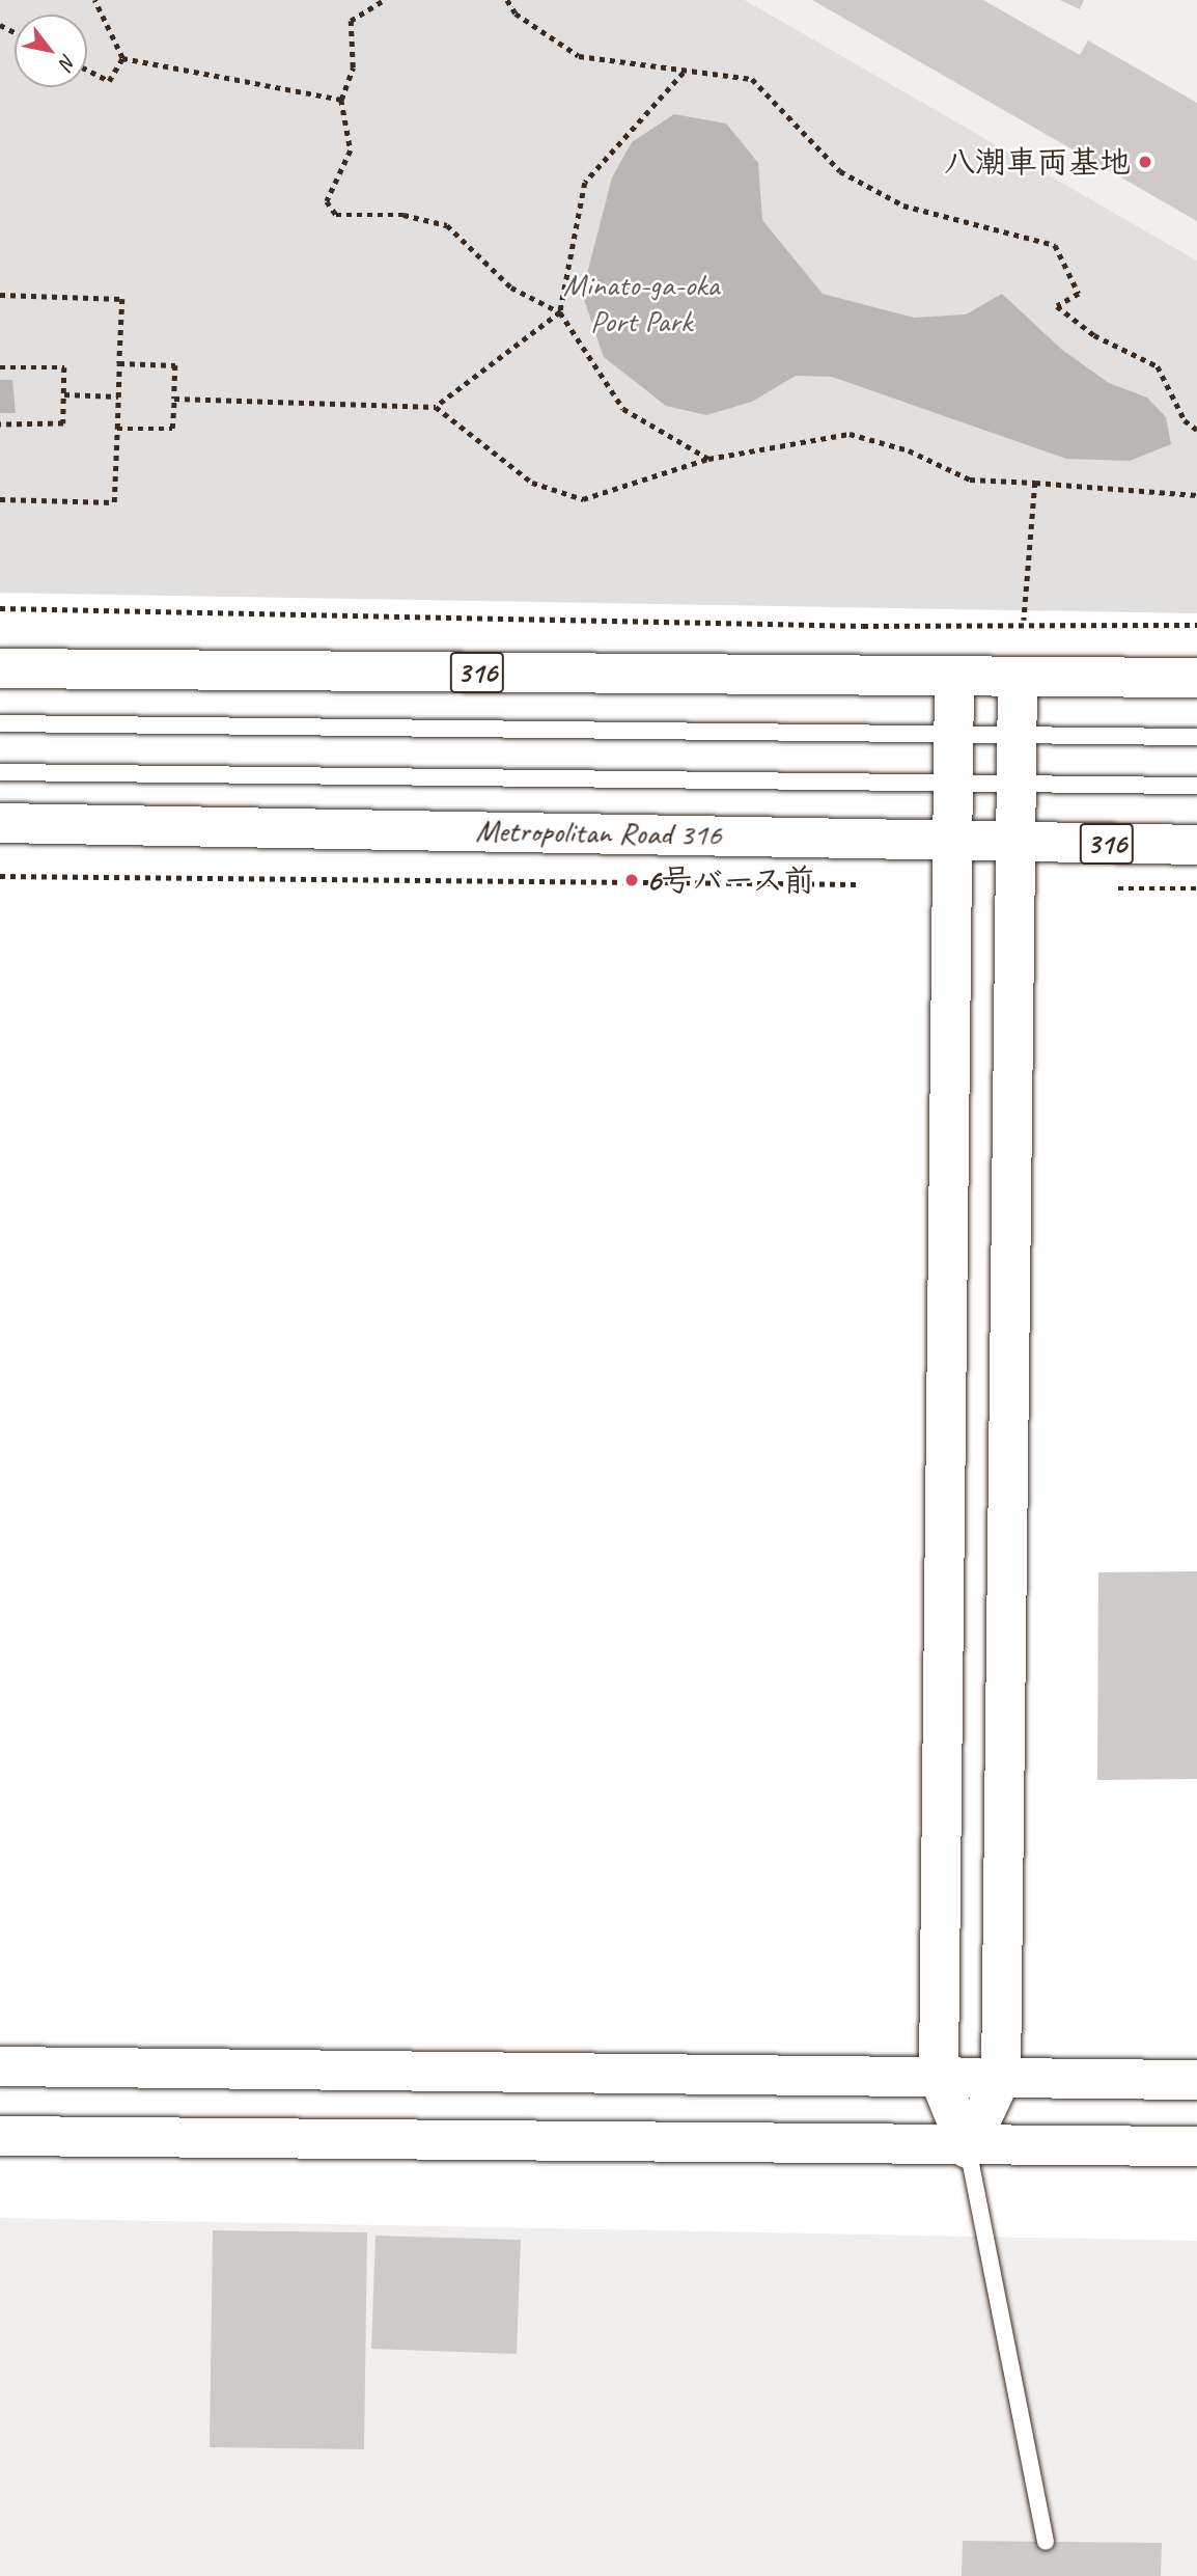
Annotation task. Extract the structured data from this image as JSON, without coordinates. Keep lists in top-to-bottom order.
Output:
{
  "streets": {
    "street": ["316", "Metropolitan Road 316"]
  },
  "parks": ["Minato-ga-oka Port Park"],
  "places": ["八潮車両基地", "6号バース前"],
  "north": "bottom right"
}
